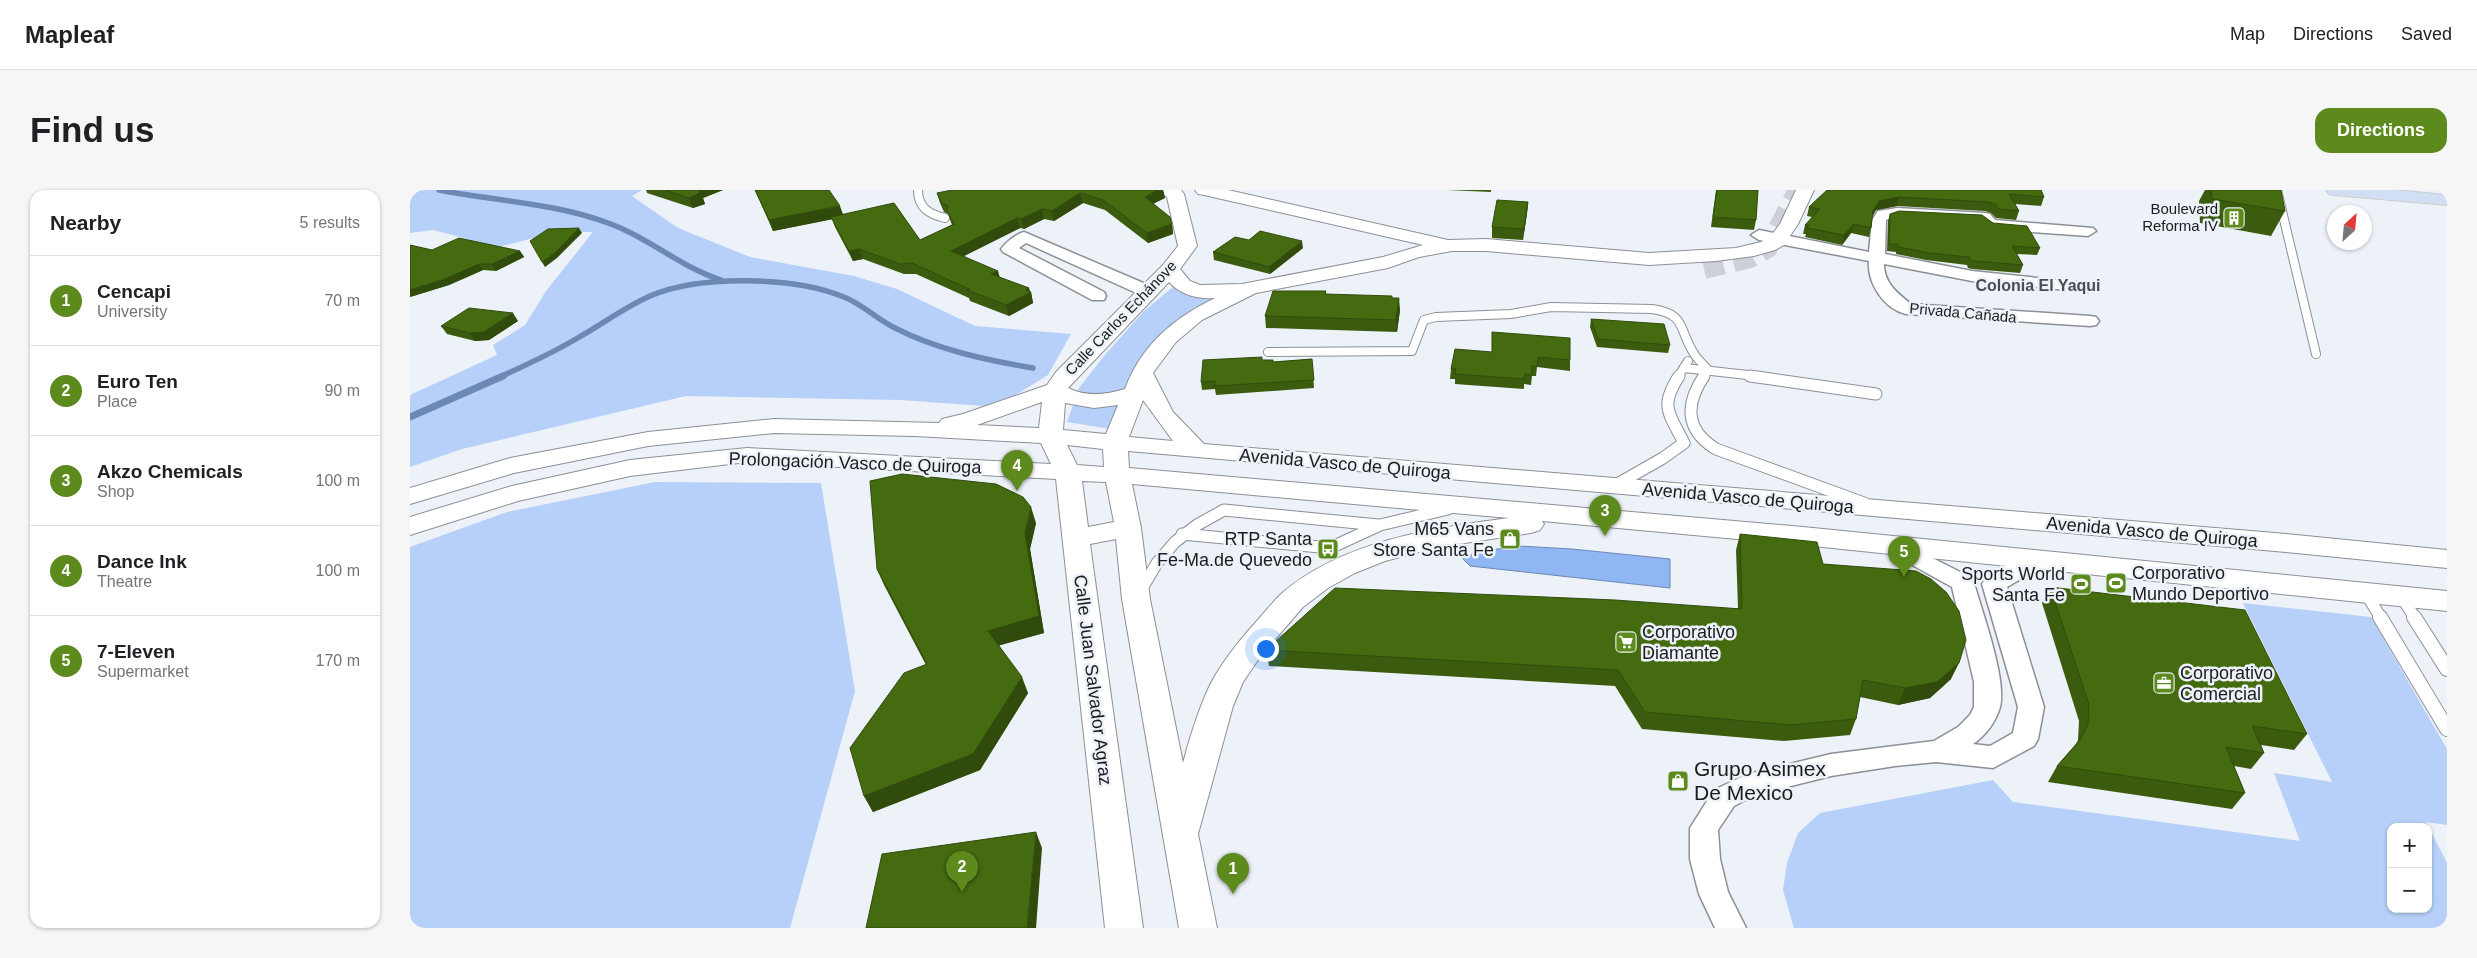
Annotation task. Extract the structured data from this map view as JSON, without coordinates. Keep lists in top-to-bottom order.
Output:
{
  "streets": {
    "street": [
      "Privada Cañada",
      "Calle Carlos Echánove",
      "Prolongación Vasco de Quiroga",
      "Avenida Vasco de Quiroga",
      "Calle Juan Salvador Agraz"
    ]
  },
  "crossings": [
    ["Calle Carlos Echánove", "Prolongación Vasco de Quiroga"],
    ["Calle Carlos Echánove", "Avenida Vasco de Quiroga"],
    ["Calle Carlos Echánove", "Calle Juan Salvador Agraz"],
    ["Prolongación Vasco de Quiroga", "Avenida Vasco de Quiroga"],
    ["Prolongación Vasco de Quiroga", "Calle Juan Salvador Agraz"],
    ["Avenida Vasco de Quiroga", "Calle Juan Salvador Agraz"]
  ],
  "districts": ["Colonia El Yaqui"],
  "places": {
    "building": ["Boulevard Reforma IV"],
    "shop": ["M65 Vans Store Santa Fe", "Grupo Asimex De Mexico"],
    "bus stop": ["RTP Santa Fe-Ma.de Quevedo"],
    "sports": ["Corporativo Mundo Deportivo", "Sports World Santa Fe"],
    "supermarket": ["Corporativo Diamante"],
    "office": ["Corporativo Comercial"]
  },
  "north": "top right",
  "page": {
    "header": "Mapleaf",
    "nav": ["Map", "Directions", "Saved"],
    "buttons": "Directions",
    "title": "Find us",
    "heading": ["Nearby", "5 results"],
    "list": [
      {
        "mark": "1",
        "name": "Cencapi",
        "note": "University",
        "value": "70 m"
      },
      {
        "mark": "2",
        "name": "Euro Ten",
        "note": "Place",
        "value": "90 m"
      },
      {
        "mark": "3",
        "name": "Akzo Chemicals",
        "note": "Shop",
        "value": "100 m"
      },
      {
        "mark": "4",
        "name": "Dance Ink",
        "note": "Theatre",
        "value": "100 m"
      },
      {
        "mark": "5",
        "name": "7-Eleven",
        "note": "Supermarket",
        "value": "170 m"
      }
    ],
    "pins": [
      "4",
      "3",
      "5",
      "2",
      "1"
    ],
    "map_buttons": ["+", "−"]
  }
}
